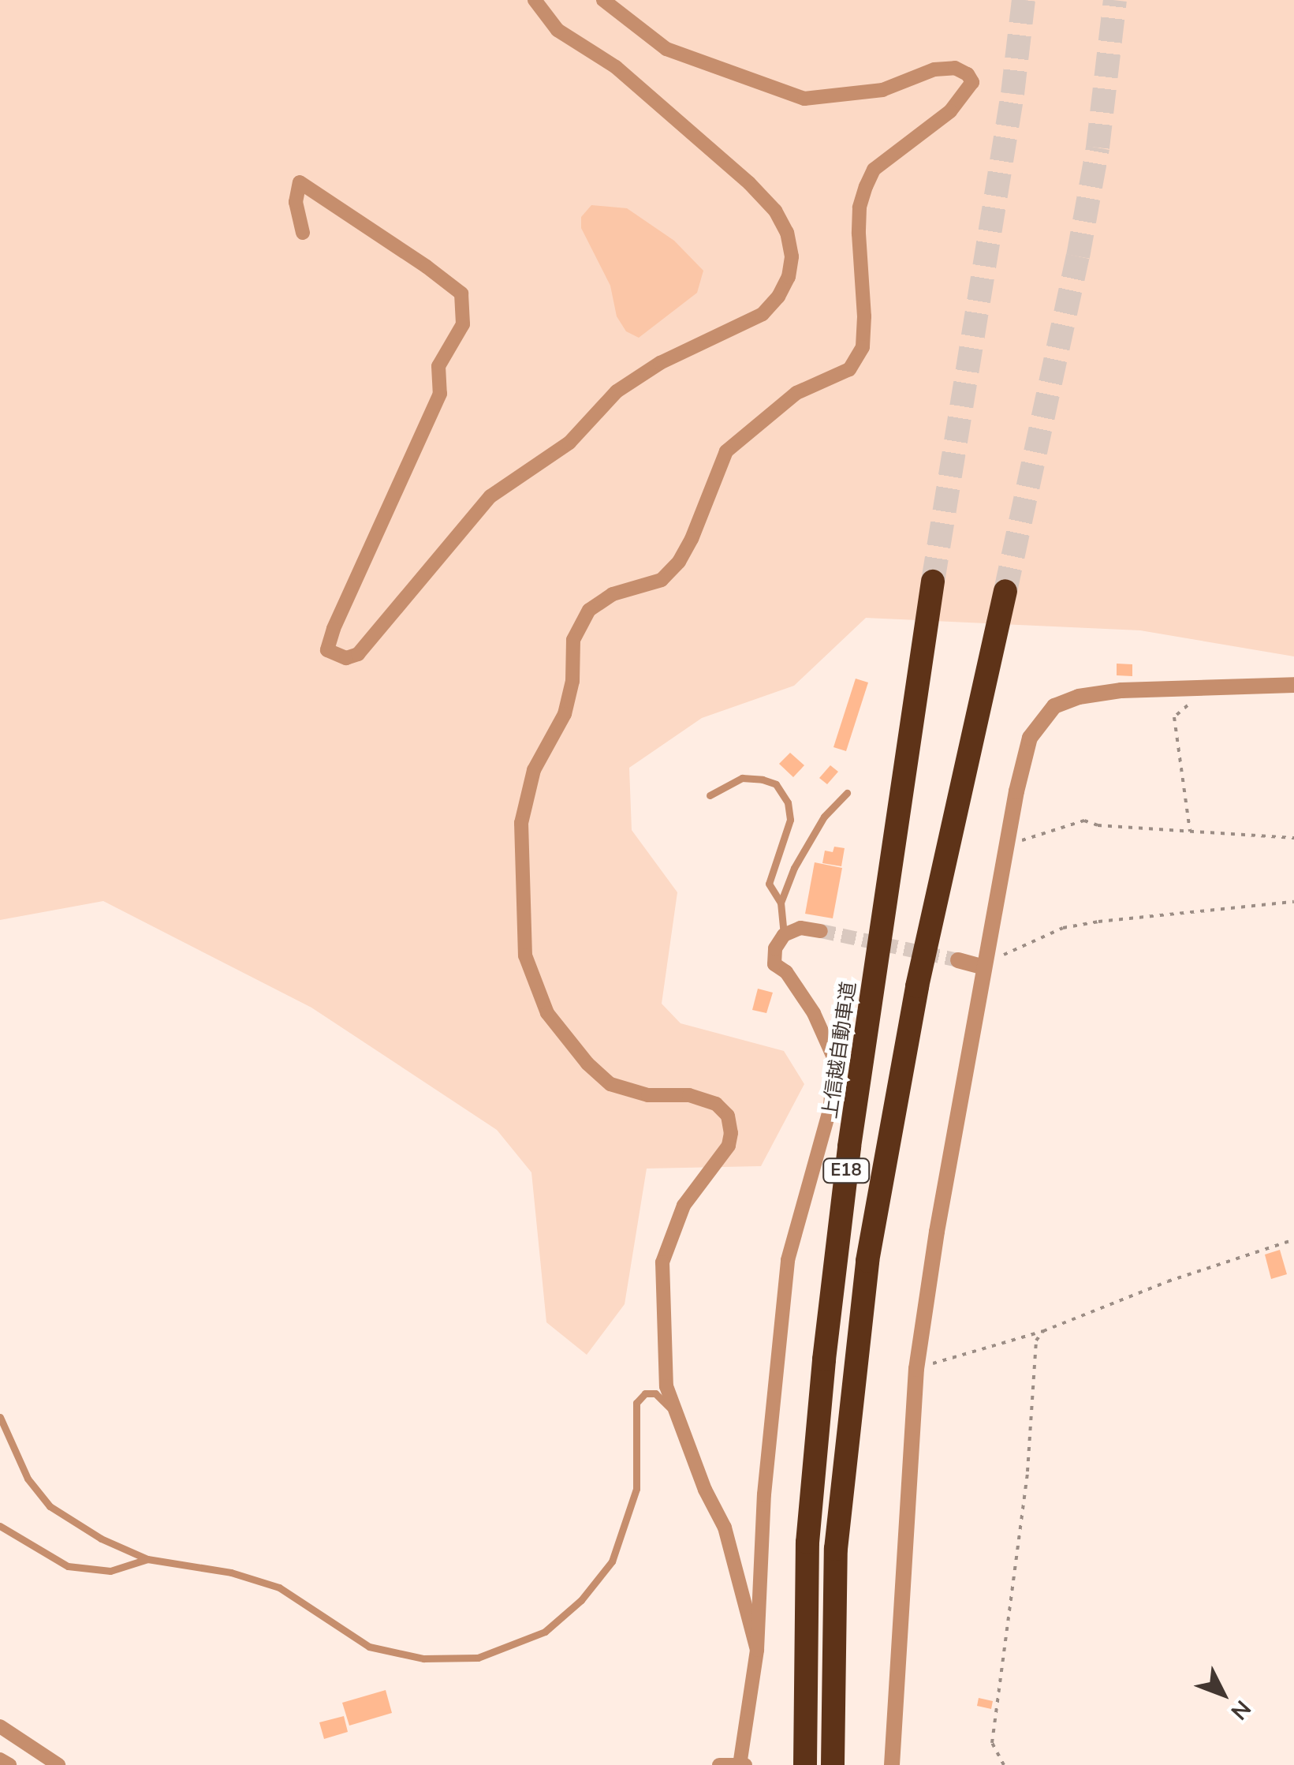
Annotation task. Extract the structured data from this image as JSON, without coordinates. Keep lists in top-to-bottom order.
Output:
{
  "streets": {
    "highway": ["上信越自動車道", "E18"]
  },
  "north": "bottom right"
}
